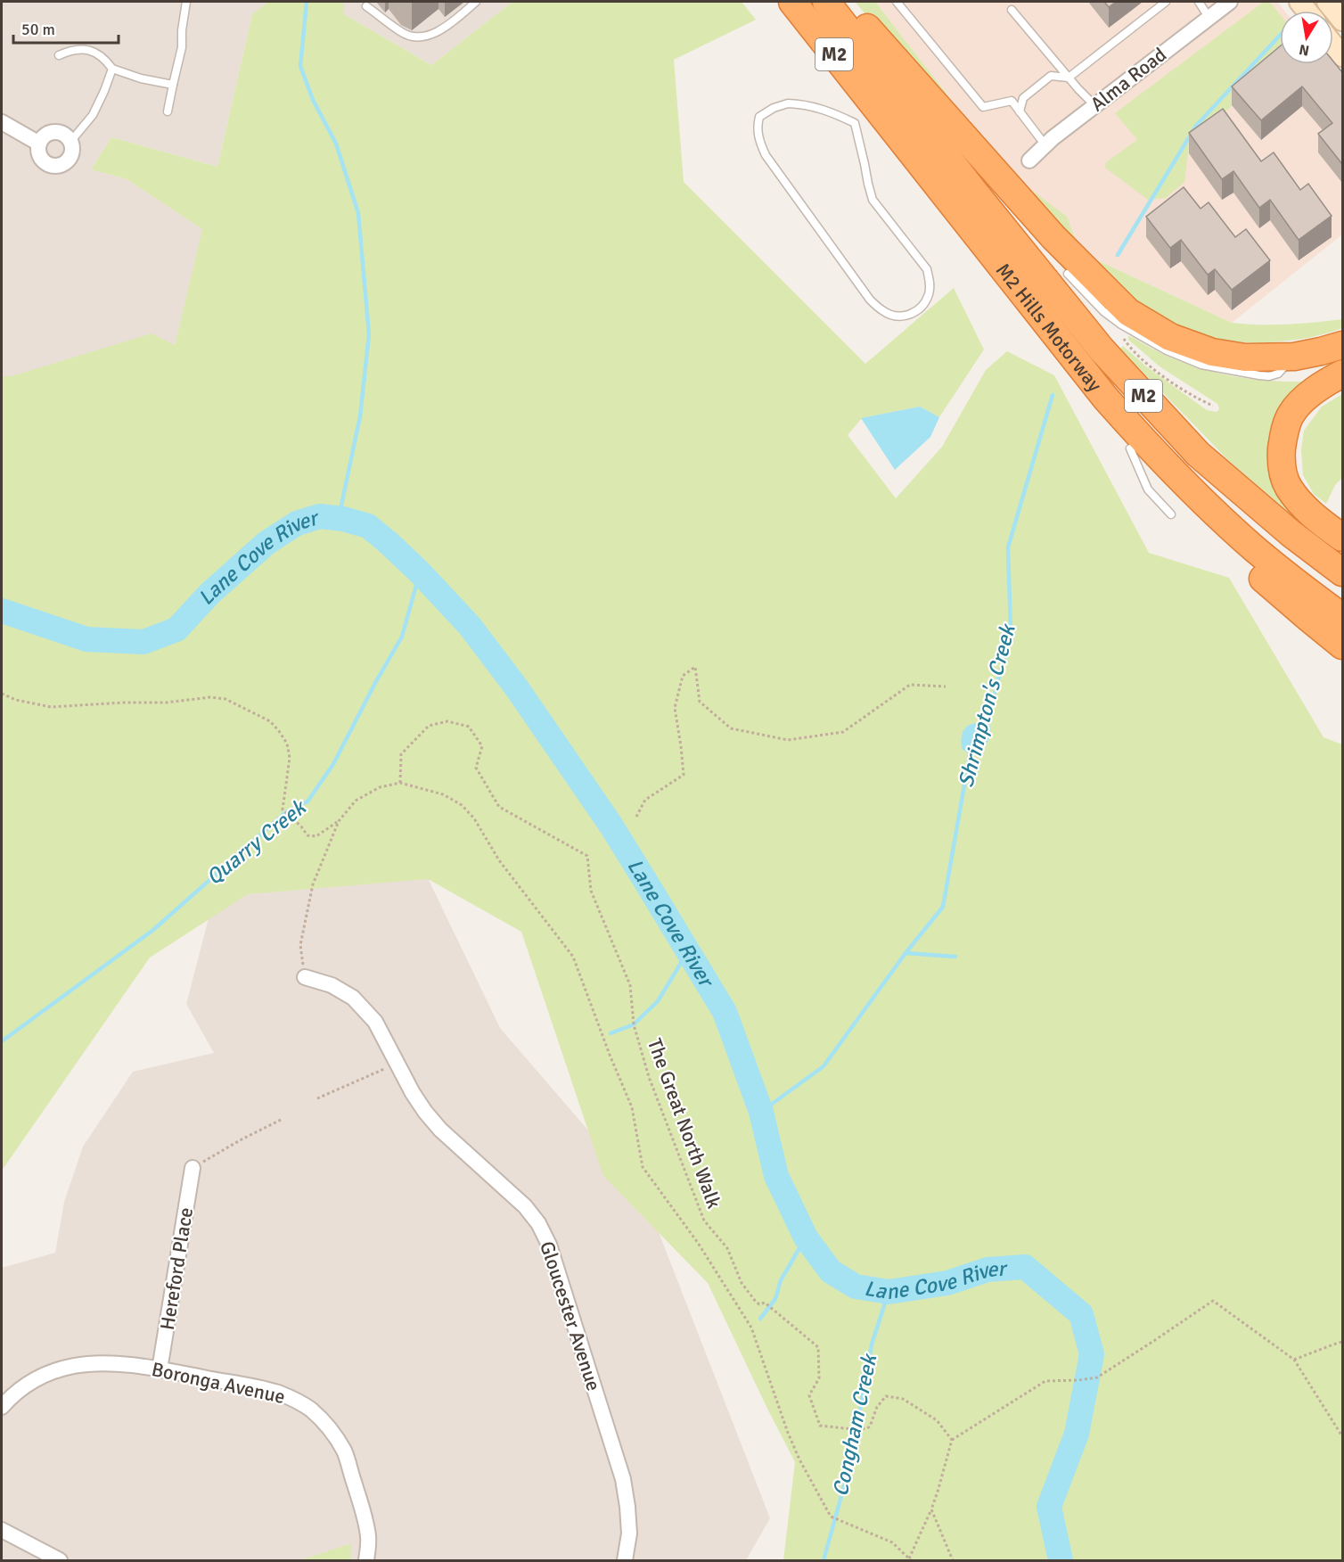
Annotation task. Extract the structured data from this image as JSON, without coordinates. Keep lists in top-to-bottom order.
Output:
{
  "streets": {
    "highway": ["M2", "M2 Hills Motorway"],
    "street": [
      "Alma Road",
      "Hereford Place",
      "Gloucester Avenue",
      "Boronga Avenue"
    ],
    "path": ["The Great North Walk"]
  },
  "crossings": [
    ["M2", "M2 Hills Motorway"],
    ["Hereford Place", "Boronga Avenue"]
  ],
  "water": [
    "Lane Cove River",
    "Shrimpton's Creek",
    "Quarry Creek",
    "Congham Creek"
  ],
  "scale_bar": "50 m",
  "north": "bottom"
}
